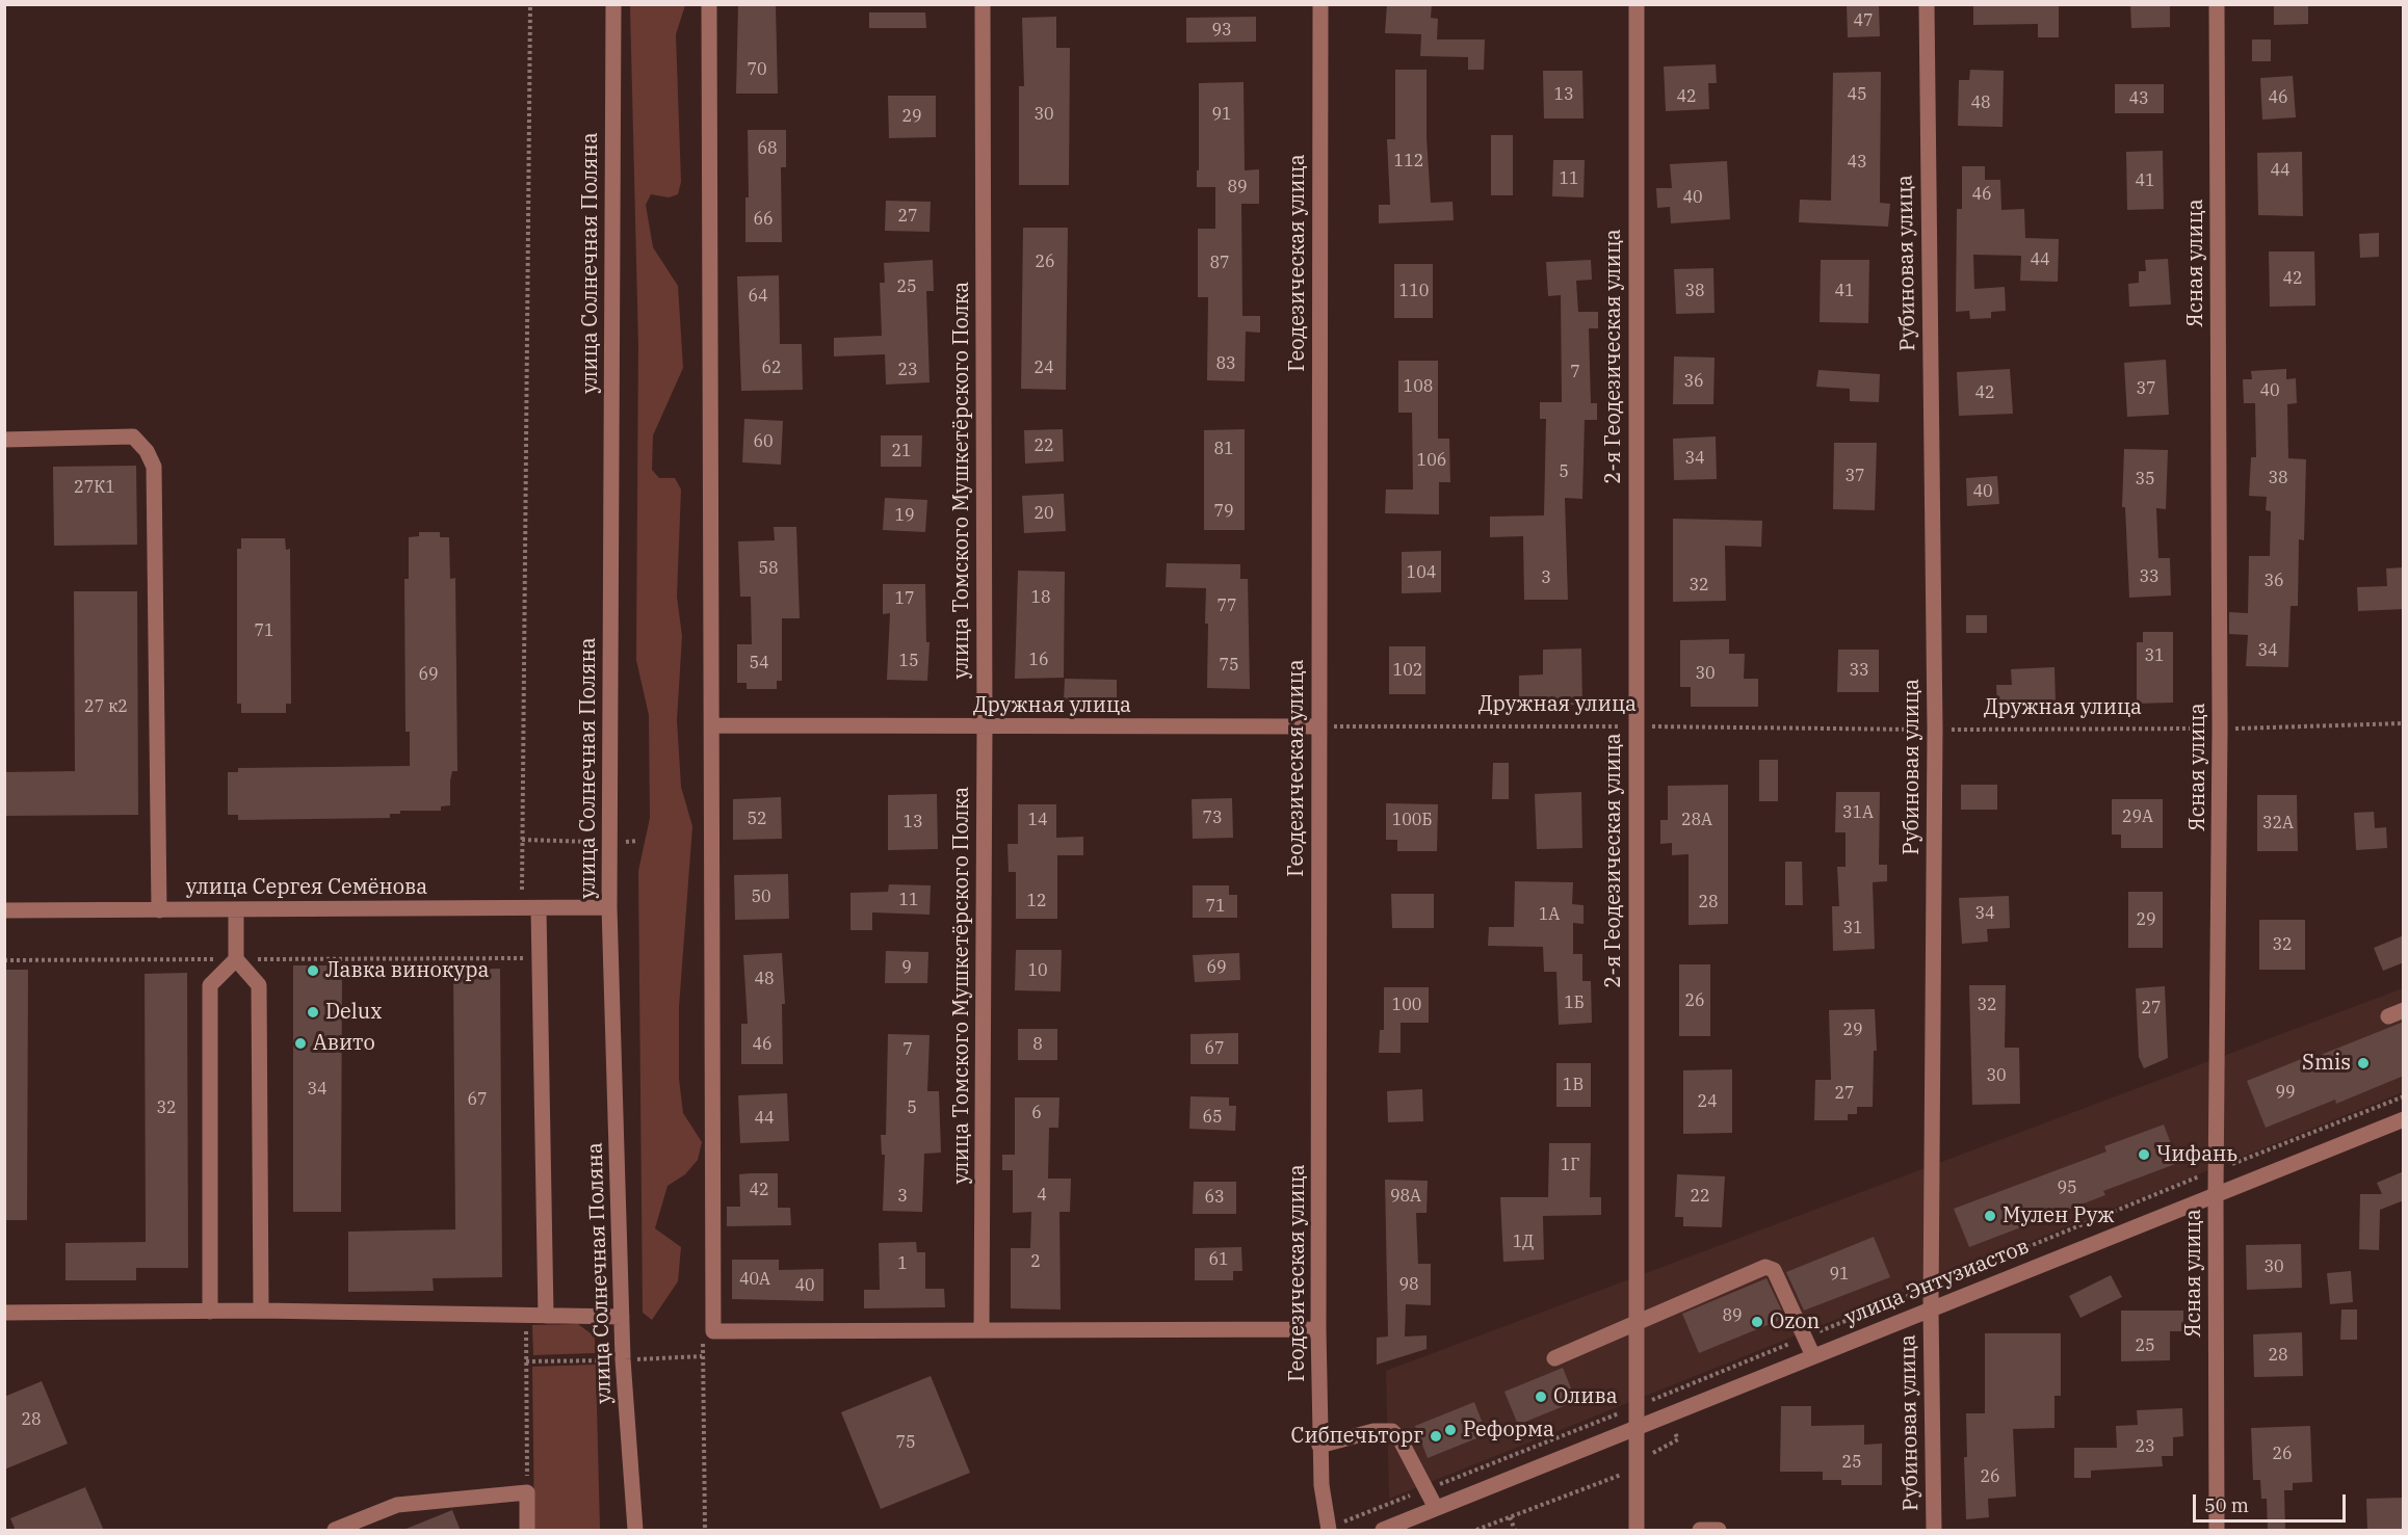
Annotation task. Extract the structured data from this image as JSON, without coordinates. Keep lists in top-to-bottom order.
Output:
{
  "streets": {
    "street": [
      "улица Солнечная Поляна",
      "Геодезическая улица",
      "Рубиновая улица",
      "Ясная улица",
      "2-я Геодезическая улица",
      "улица Томского Мушкетёрского Полка",
      "Дружная улица",
      "улица Сергея Семёнова",
      "улица Энтузиастов"
    ]
  },
  "crossings": [
    ["улица Солнечная Поляна", "улица Сергея Семёнова"],
    ["Геодезическая улица", "Дружная улица"],
    ["Рубиновая улица", "Дружная улица"],
    ["Рубиновая улица", "улица Энтузиастов"],
    ["Ясная улица", "Дружная улица"],
    ["Ясная улица", "улица Энтузиастов"],
    ["2-я Геодезическая улица", "Дружная улица"],
    ["2-я Геодезическая улица", "улица Энтузиастов"],
    ["улица Томского Мушкетёрского Полка", "Дружная улица"]
  ],
  "places": [
    "Лавка винокура",
    "Delux",
    "Авито",
    "Smis",
    "Чифань",
    "Мулен Руж",
    "Ozon",
    "Олива",
    "Реформа",
    "Сибпечьторг"
  ],
  "house_numbers": [
    "47",
    "93",
    "70",
    "13",
    "45",
    "42",
    "46",
    "43",
    "48",
    "30",
    "91",
    "29",
    "68",
    "112",
    "43",
    "44",
    "11",
    "41",
    "89",
    "46",
    "40",
    "27",
    "66",
    "44",
    "26",
    "87",
    "42",
    "25",
    "110",
    "38",
    "41",
    "64",
    "83",
    "62",
    "24",
    "23",
    "7",
    "36",
    "108",
    "37",
    "40",
    "42",
    "60",
    "22",
    "81",
    "21",
    "34",
    "106",
    "5",
    "37",
    "38",
    "35",
    "27К1",
    "40",
    "79",
    "20",
    "19",
    "58",
    "104",
    "33",
    "3",
    "36",
    "32",
    "18",
    "17",
    "77",
    "71",
    "34",
    "31",
    "16",
    "15",
    "54",
    "75",
    "102",
    "33",
    "30",
    "69",
    "27 к2",
    "31А",
    "29А",
    "73",
    "52",
    "14",
    "100Б",
    "28А",
    "13",
    "32А",
    "50",
    "11",
    "12",
    "28",
    "71",
    "34",
    "1А",
    "29",
    "31",
    "32",
    "9",
    "69",
    "10",
    "48",
    "26",
    "1Б",
    "100",
    "32",
    "27",
    "29",
    "46",
    "8",
    "67",
    "7",
    "30",
    "1В",
    "34",
    "99",
    "27",
    "67",
    "24",
    "32",
    "5",
    "6",
    "65",
    "44",
    "1Г",
    "95",
    "42",
    "4",
    "3",
    "98А",
    "22",
    "63",
    "1Д",
    "61",
    "2",
    "1",
    "30",
    "91",
    "40А",
    "98",
    "40",
    "89",
    "25",
    "28",
    "28",
    "75",
    "23",
    "26",
    "25",
    "26"
  ],
  "scale_bar": "50 m"
}
